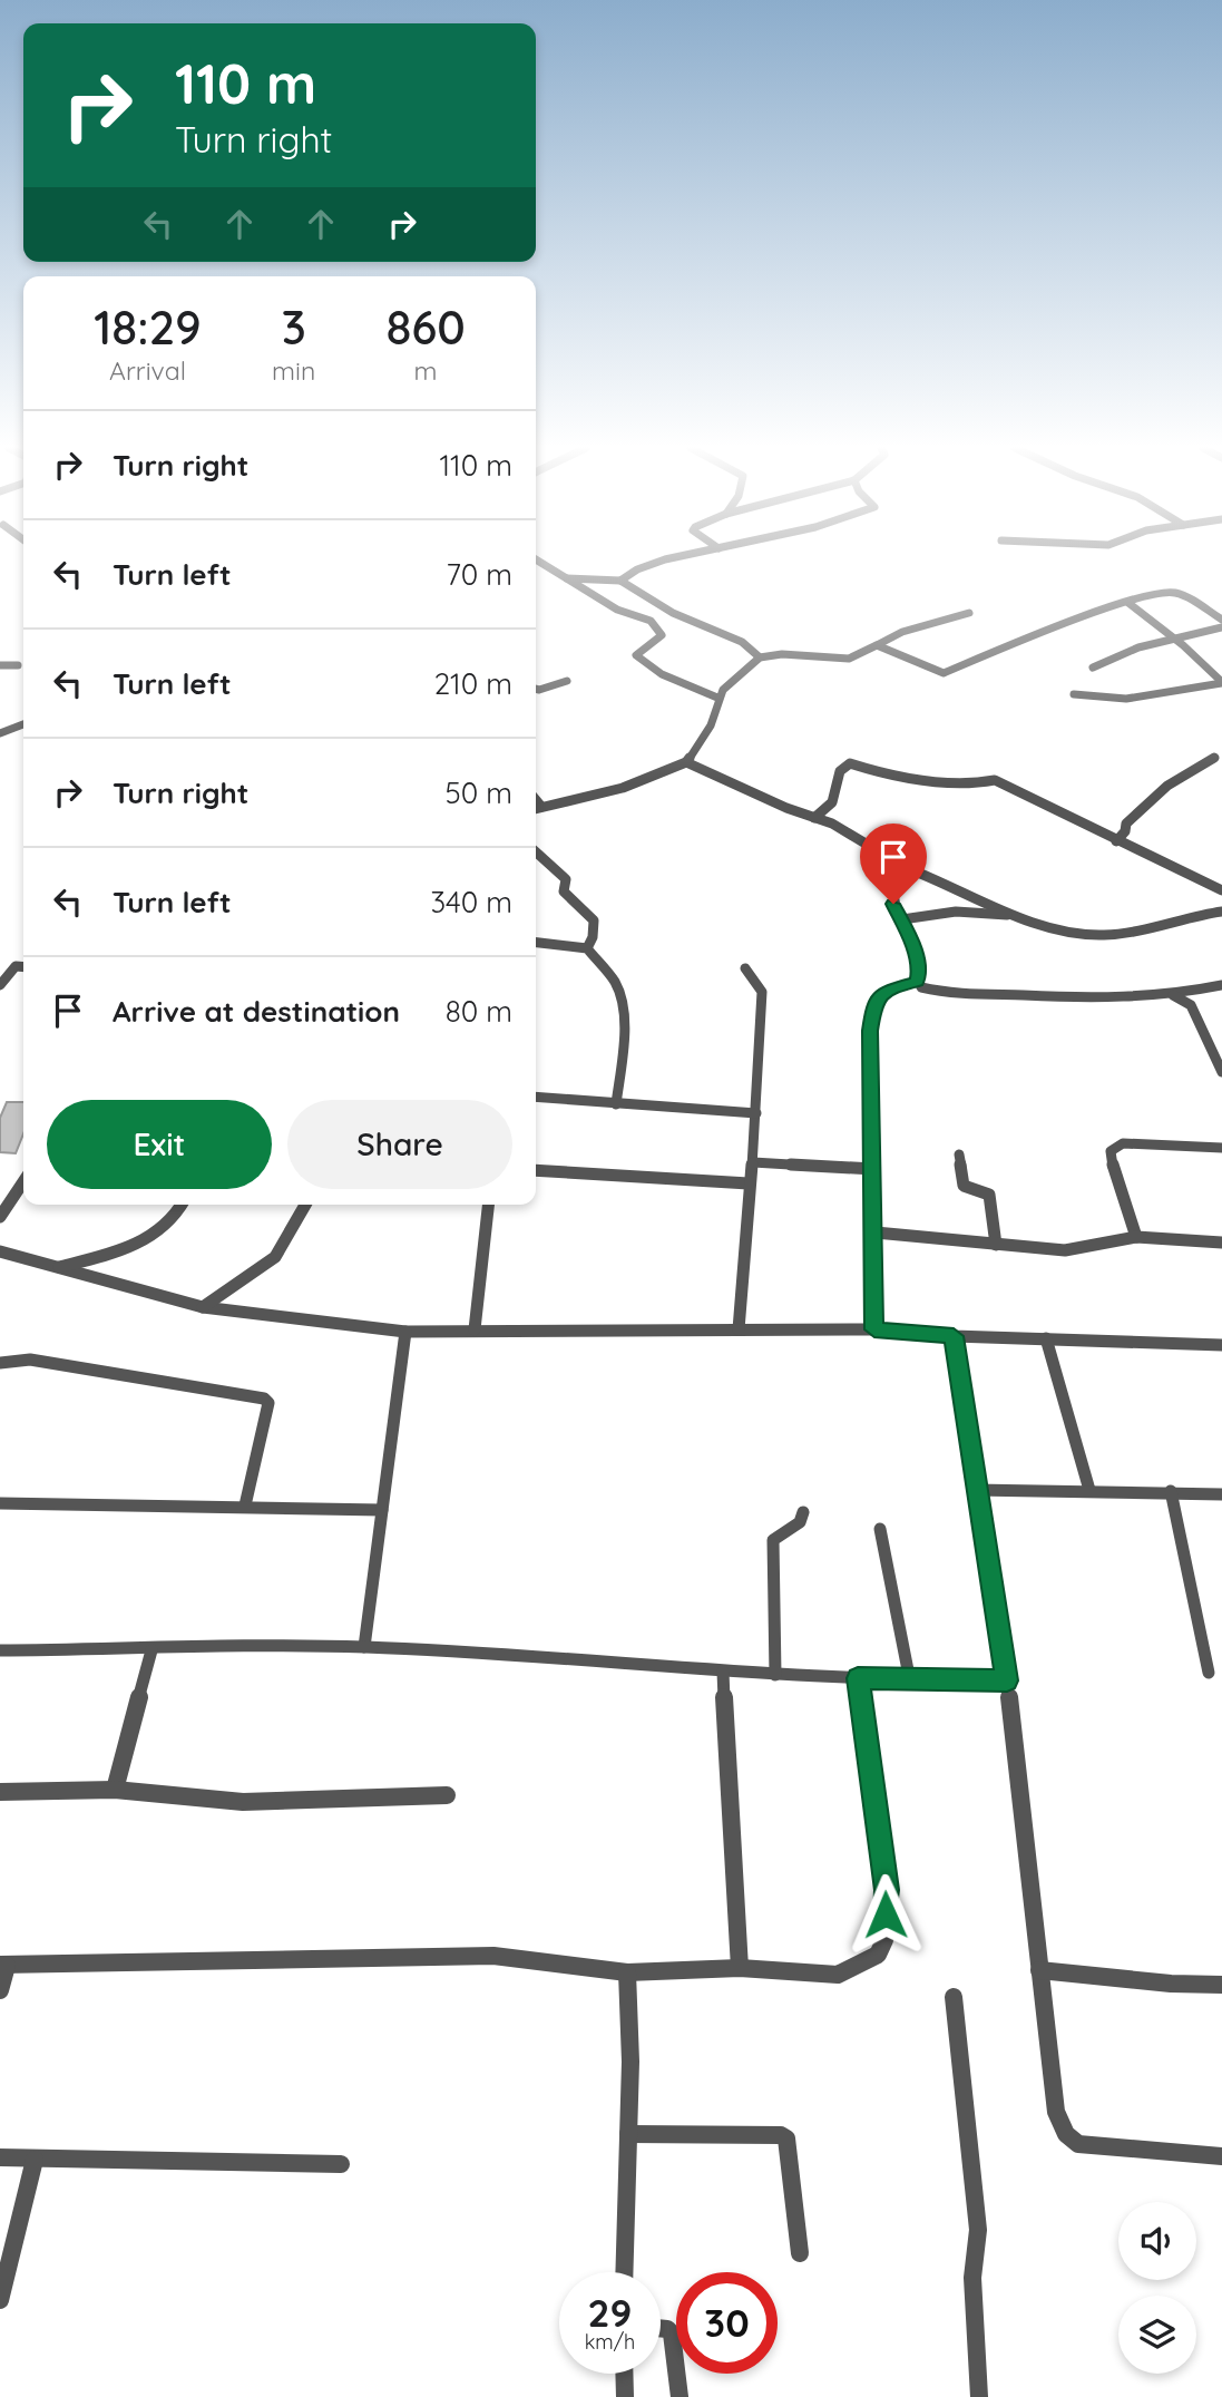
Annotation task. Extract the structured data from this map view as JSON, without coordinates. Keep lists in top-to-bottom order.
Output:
{
  "page": {
    "turn": ["110 m", "Turn right"],
    "eta": [
      "18:29",
      "Arrival",
      "3",
      "min",
      "860",
      "m"
    ],
    "list": [
      {
        "name": "Turn right",
        "value": "110 m"
      },
      {
        "name": "Turn left",
        "value": "70 m"
      },
      {
        "name": "Turn left",
        "value": "210 m"
      },
      {
        "name": "Turn right",
        "value": "50 m"
      },
      {
        "name": "Turn left",
        "value": "340 m"
      },
      {
        "name": "Arrive at destination",
        "value": "80 m"
      }
    ],
    "buttons": ["Exit", "Share"],
    "speed": "29 km/h",
    "limit": "30"
  }
}
